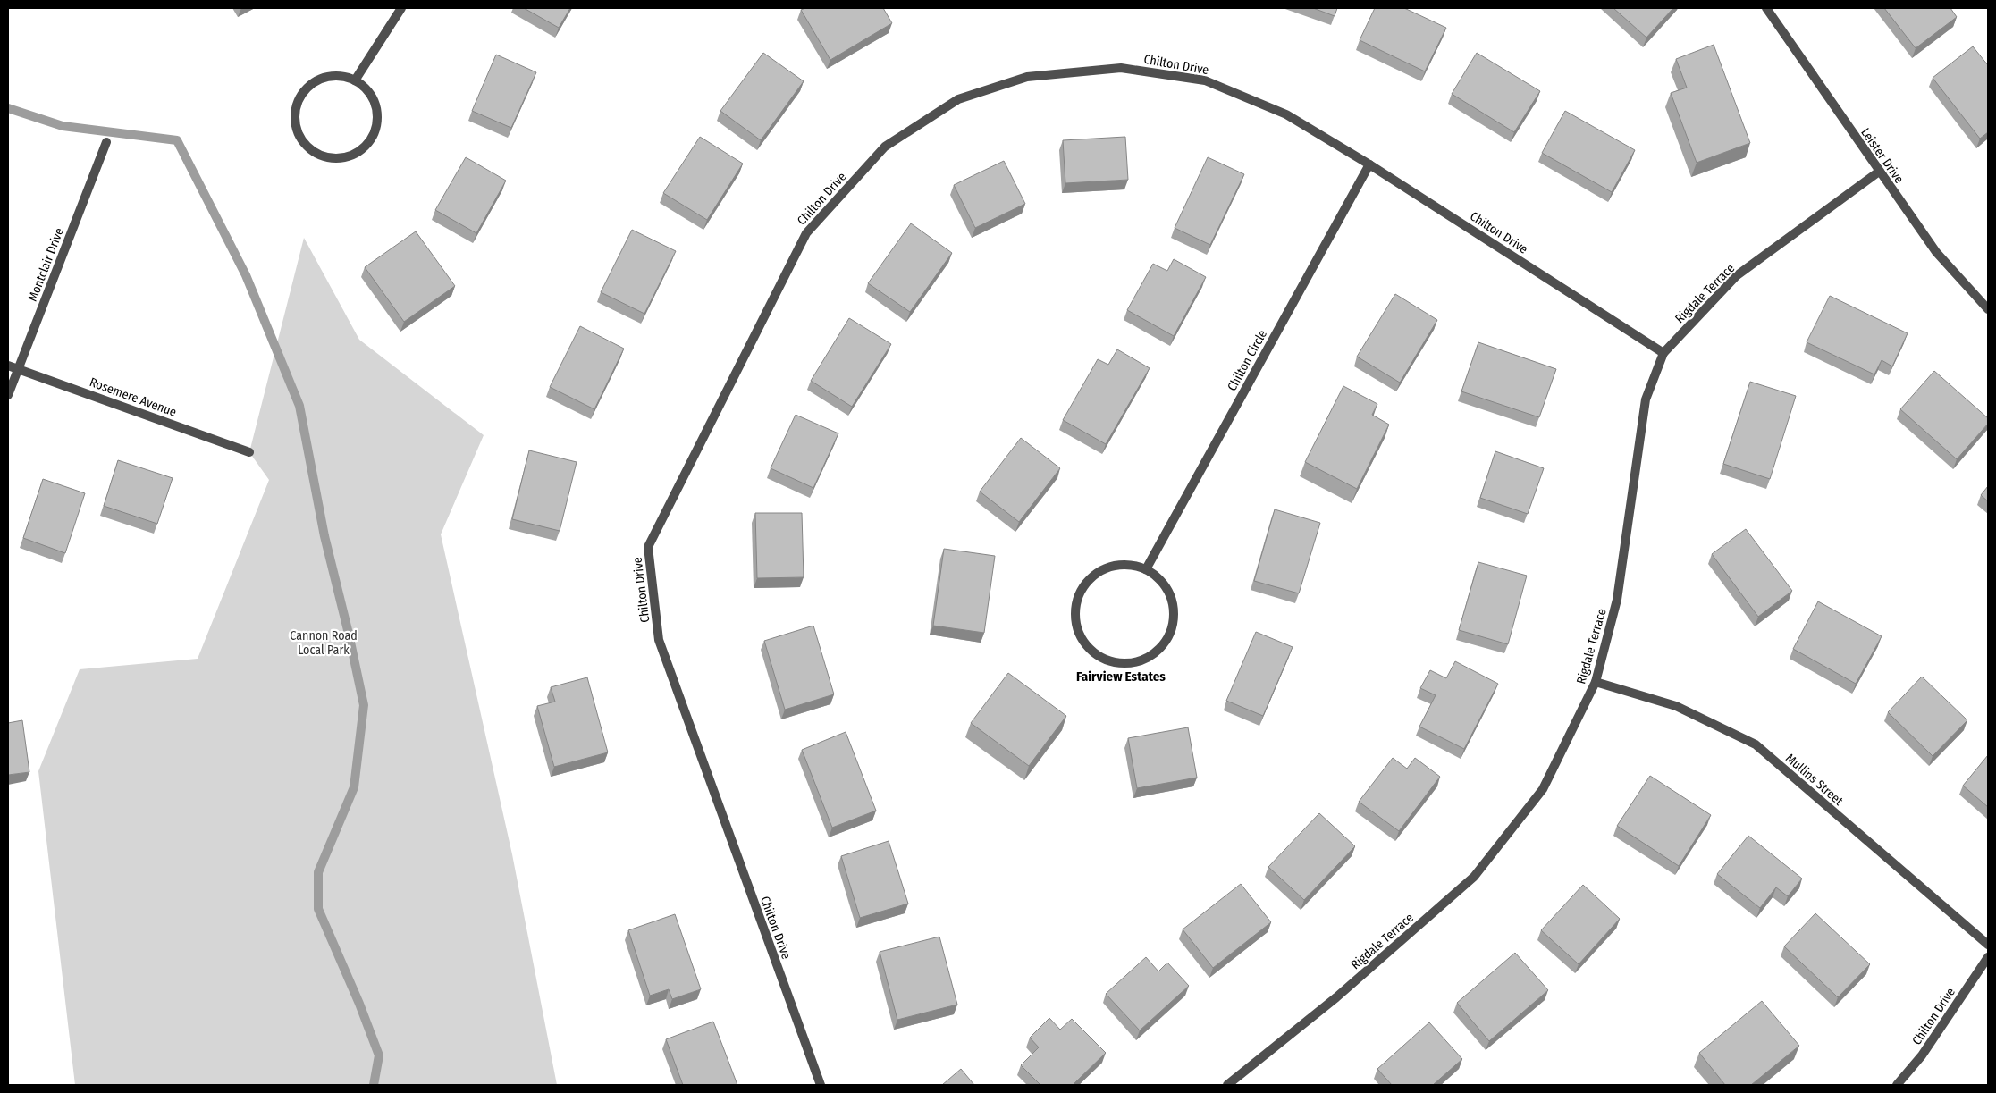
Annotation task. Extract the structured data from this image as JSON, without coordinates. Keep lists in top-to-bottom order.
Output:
{
  "streets": {
    "street": [
      "Chilton Drive",
      "Leister Drive",
      "Montclair Drive",
      "Rigdale Terrace",
      "Chilton Circle",
      "Rosemere Avenue",
      "Mullins Street"
    ]
  },
  "crossings": [
    ["Chilton Drive", "Rigdale Terrace"],
    ["Chilton Drive", "Chilton Circle"],
    ["Leister Drive", "Rigdale Terrace"],
    ["Montclair Drive", "Rosemere Avenue"],
    ["Rigdale Terrace", "Mullins Street"]
  ],
  "districts": ["Fairview Estates"],
  "parks": ["Cannon Road Local Park"]
}
